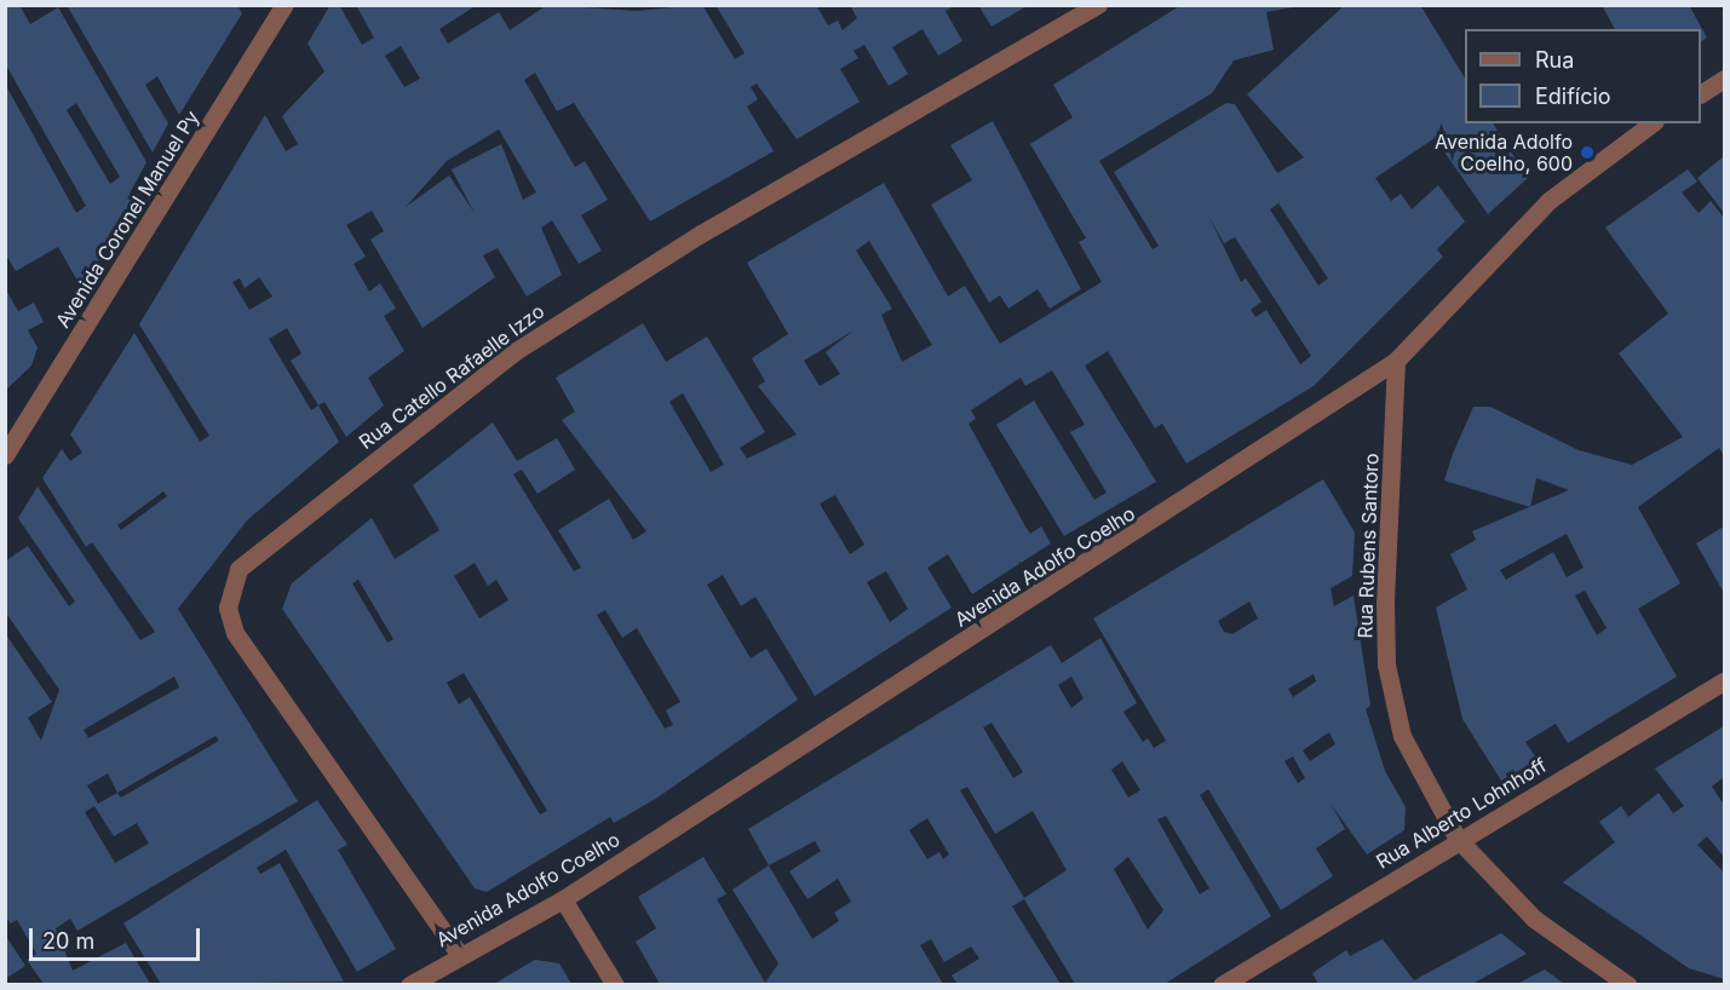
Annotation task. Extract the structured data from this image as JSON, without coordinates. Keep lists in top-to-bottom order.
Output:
{
  "streets": {
    "street": [
      "Avenida Coronel Manuel Py",
      "Rua Catello Rafaelle Izzo",
      "Rua Rubens Santoro",
      "Avenida Adolfo Coelho",
      "Rua Alberto Lohnhoff"
    ]
  },
  "crossings": [
    ["Rua Catello Rafaelle Izzo", "Avenida Adolfo Coelho"],
    ["Rua Rubens Santoro", "Avenida Adolfo Coelho"],
    ["Rua Rubens Santoro", "Rua Alberto Lohnhoff"]
  ],
  "places": ["Avenida Adolfo Coelho, 600"],
  "legend": ["Rua", "Edifício"],
  "scale_bar": "20 m"
}
